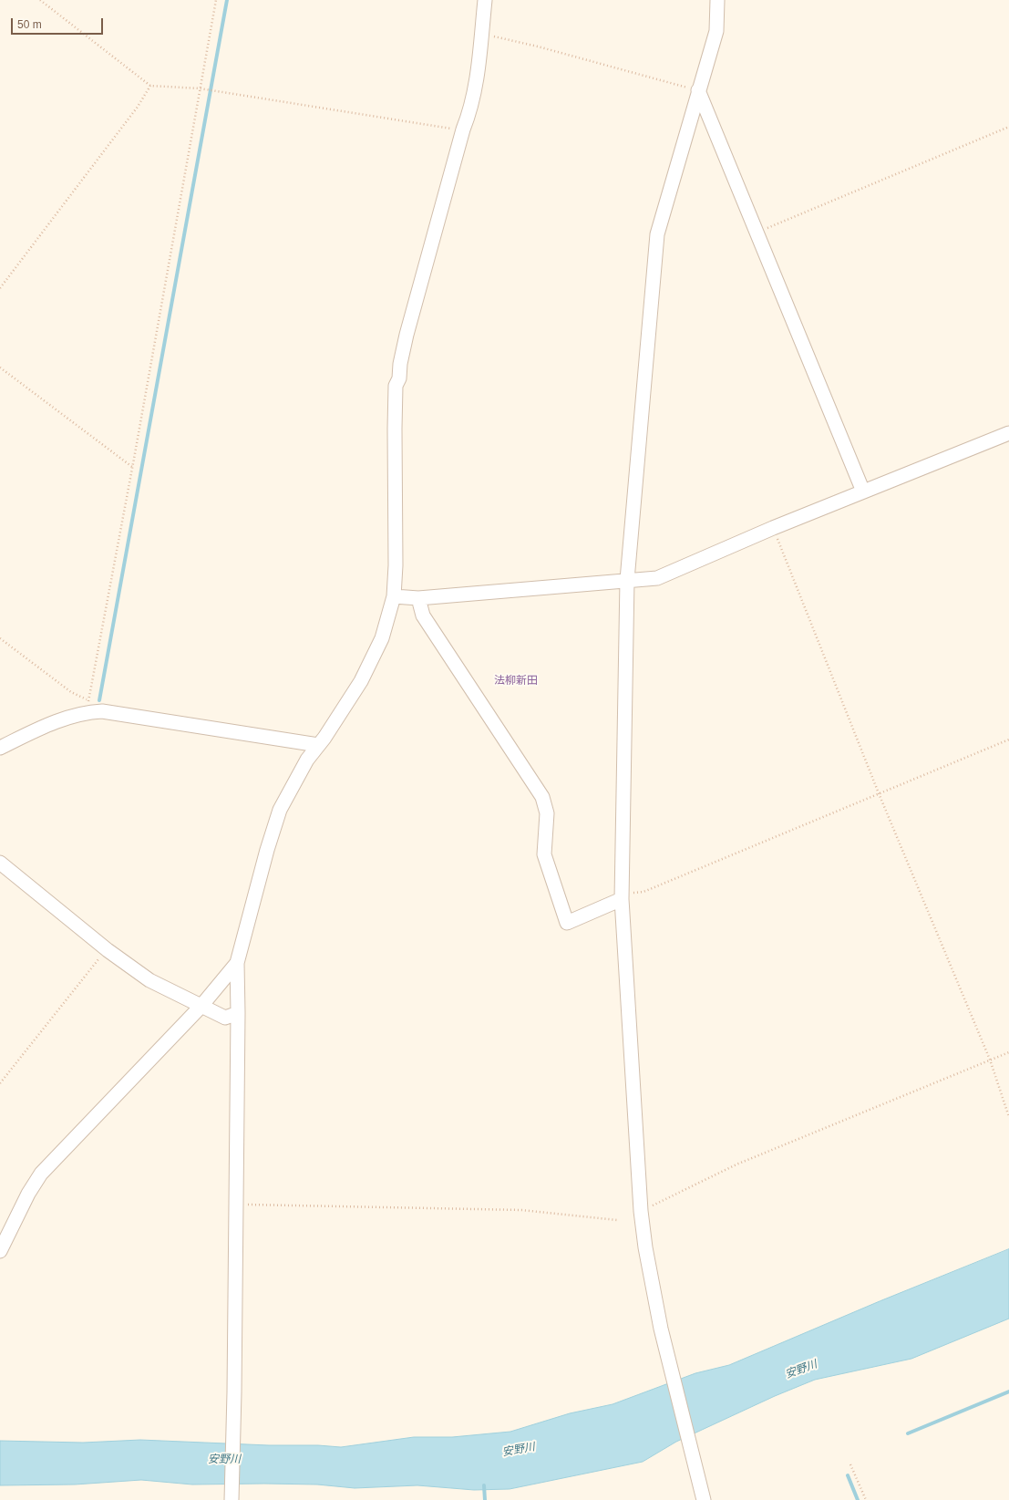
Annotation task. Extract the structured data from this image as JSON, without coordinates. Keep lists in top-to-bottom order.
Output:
{
  "districts": ["法柳新田"],
  "water": ["安野川"],
  "scale_bar": "50 m"
}
